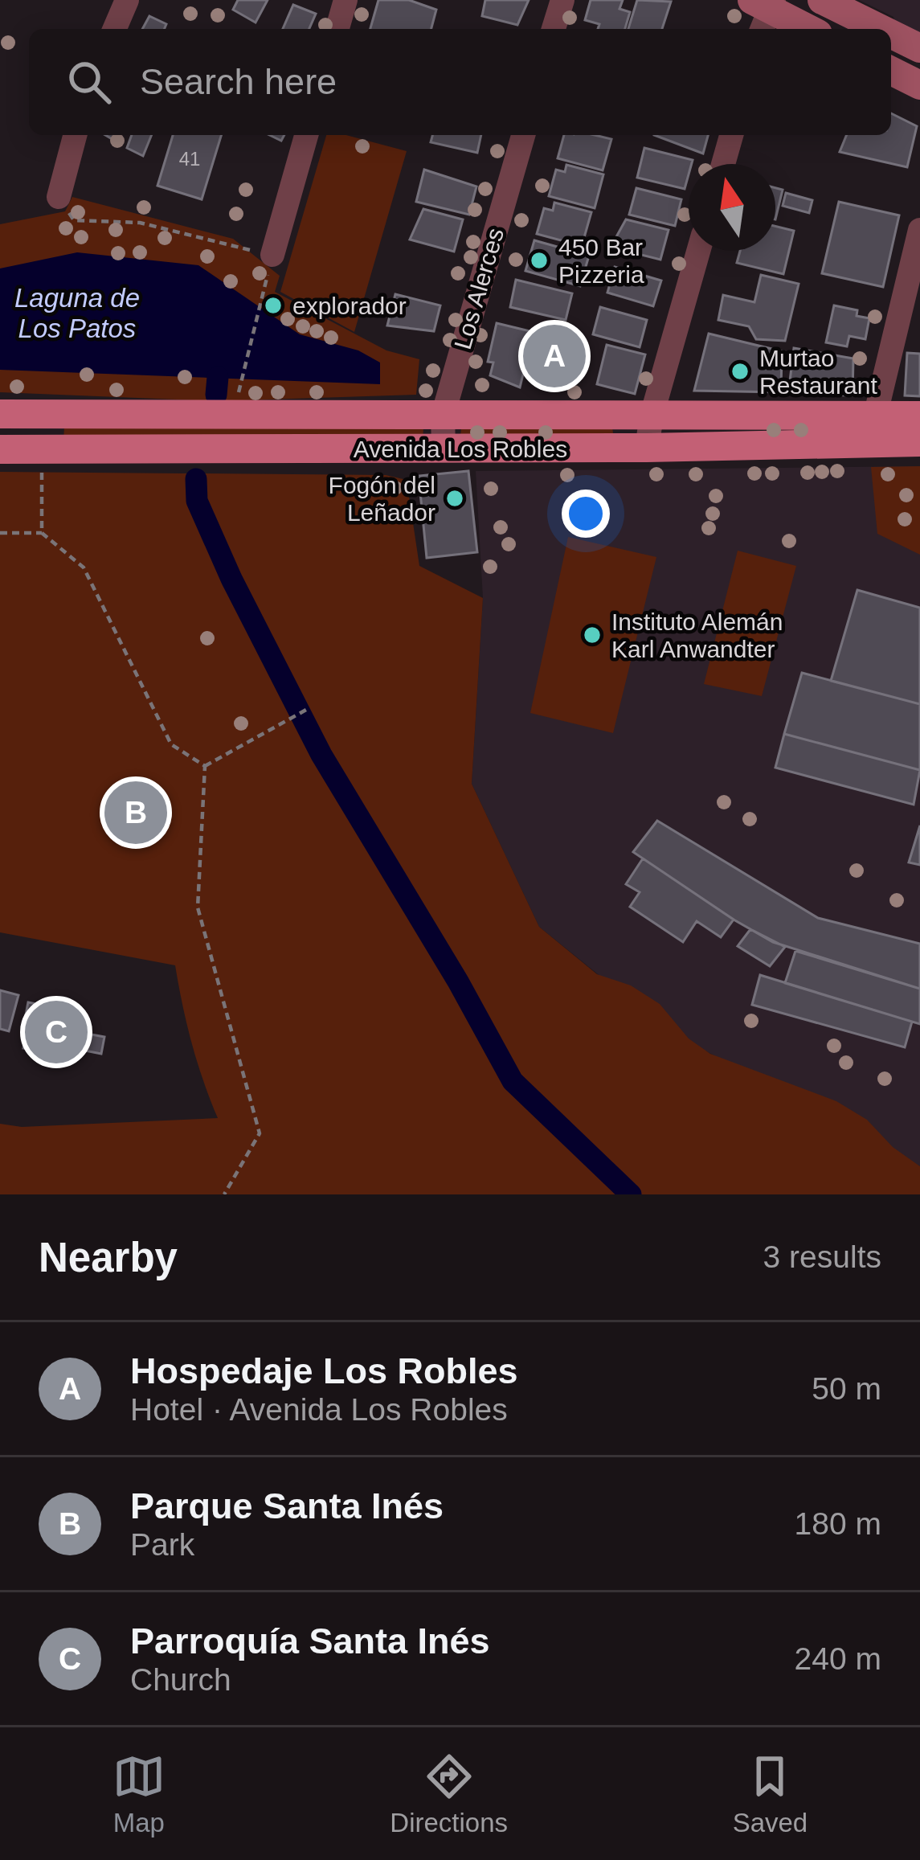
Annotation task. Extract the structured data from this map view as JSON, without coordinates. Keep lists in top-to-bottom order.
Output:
{
  "streets": {
    "main road": ["Avenida Los Robles"],
    "street": ["Los Alerces"]
  },
  "crossings": [
    ["Los Alerces", "Avenida Los Robles"]
  ],
  "water": ["Laguna de Los Patos"],
  "places": [
    "450 Bar Pizzeria",
    "explorador",
    "Murtao Restaurant",
    "Fogón del Leñador",
    "Instituto Alemán Karl Anwandter"
  ],
  "house_numbers": ["41"],
  "north": "top",
  "page": {
    "search": "Search here",
    "pins": ["A", "B", "C"],
    "heading": ["Nearby", "3 results"],
    "list": [
      {
        "mark": "A",
        "name": "Hospedaje Los Robles",
        "note": "Hotel · Avenida Los Robles",
        "value": "50 m"
      },
      {
        "mark": "B",
        "name": "Parque Santa Inés",
        "note": "Park",
        "value": "180 m"
      },
      {
        "mark": "C",
        "name": "Parroquía Santa Inés",
        "note": "Church",
        "value": "240 m"
      }
    ],
    "nav": ["Map", "Directions", "Saved"]
  }
}
